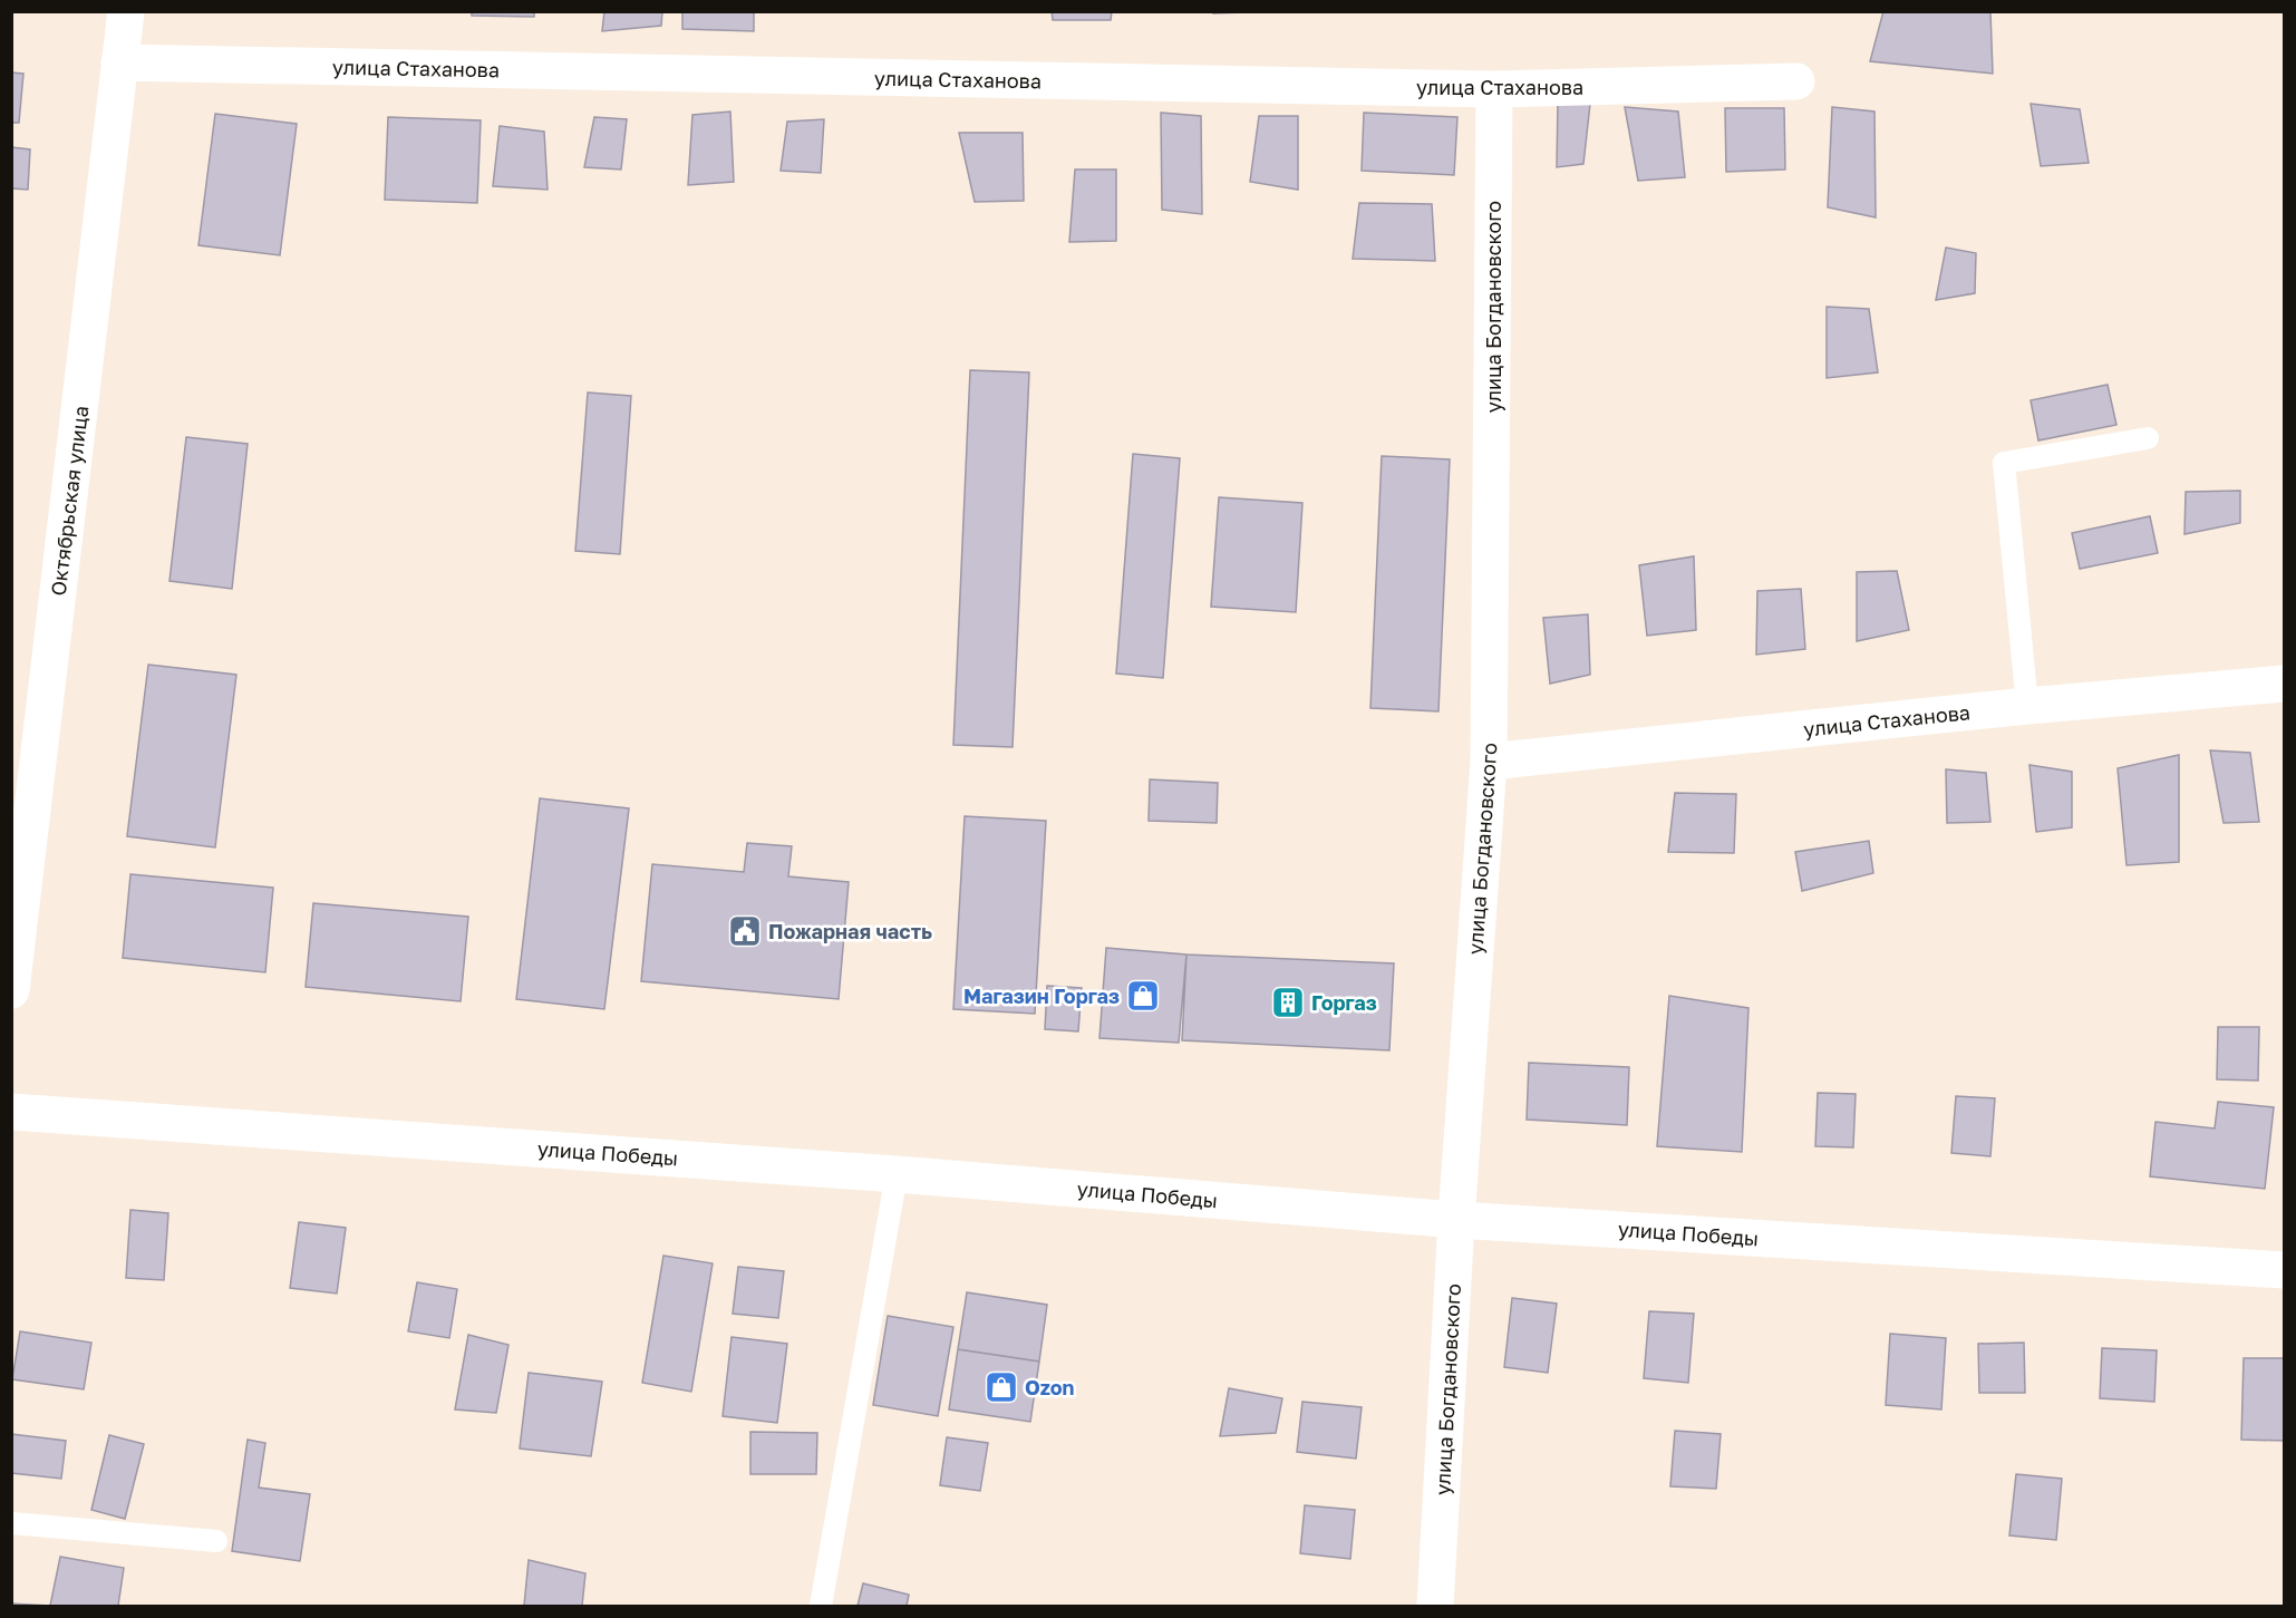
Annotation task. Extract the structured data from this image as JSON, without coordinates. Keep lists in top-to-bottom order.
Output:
{
  "streets": {
    "street": [
      "улица Стаханова",
      "улица Богдановского",
      "Октябрьская улица",
      "улица Победы"
    ]
  },
  "crossings": [
    ["улица Стаханова", "улица Богдановского"],
    ["улица Стаханова", "Октябрьская улица"],
    ["улица Богдановского", "улица Победы"]
  ],
  "places": {
    "public building": ["Пожарная часть"],
    "shop": ["Магазин Горгаз", "Ozon"],
    "building": ["Горгаз"]
  }
}
